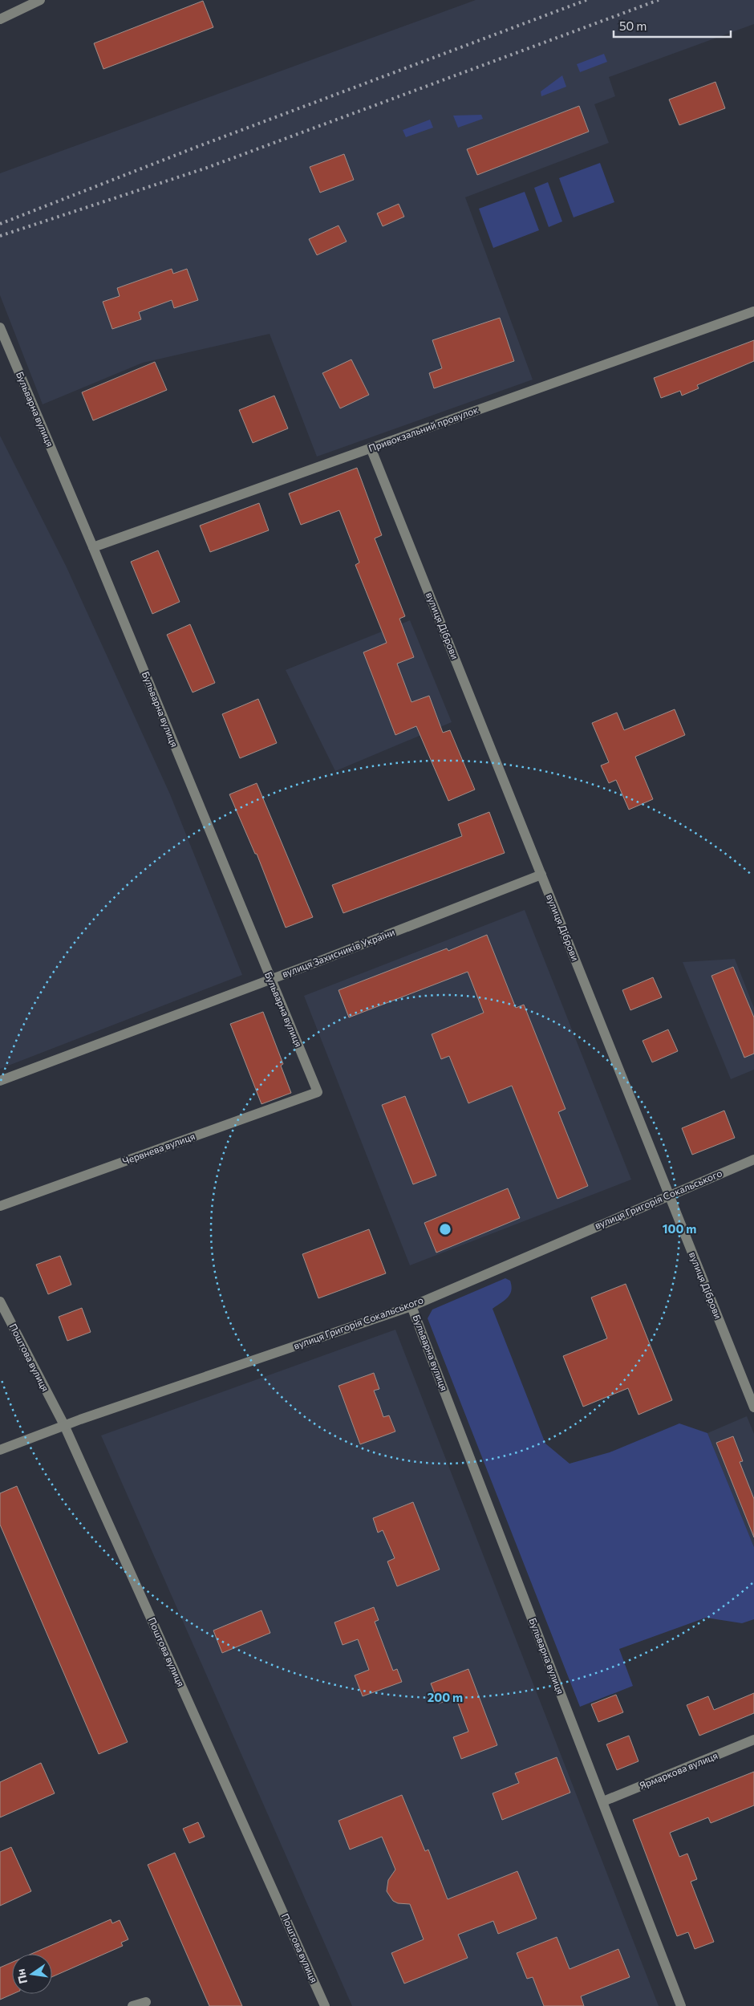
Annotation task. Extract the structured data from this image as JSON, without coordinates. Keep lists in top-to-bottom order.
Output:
{
  "streets": {
    "street": [
      "Бульварна вулиця",
      "Привокзальний провулок",
      "вулиця Діброви",
      "вулиця Захисників України",
      "Червнева вулиця",
      "вулиця Григорія Сокальського",
      "Поштова вулиця",
      "Ярмаркова вулиця"
    ]
  },
  "crossings": [
    ["Бульварна вулиця", "Привокзальний провулок"],
    ["Бульварна вулиця", "вулиця Захисників України"],
    ["Бульварна вулиця", "Червнева вулиця"],
    ["Бульварна вулиця", "вулиця Григорія Сокальського"],
    ["Бульварна вулиця", "Ярмаркова вулиця"],
    ["Привокзальний провулок", "вулиця Діброви"],
    ["вулиця Діброви", "вулиця Захисників України"],
    ["вулиця Діброви", "вулиця Григорія Сокальського"],
    ["вулиця Григорія Сокальського", "Поштова вулиця"]
  ],
  "scale_bar": "50 m",
  "north": "left",
  "rings": ["100 m", "200 m"]
}
